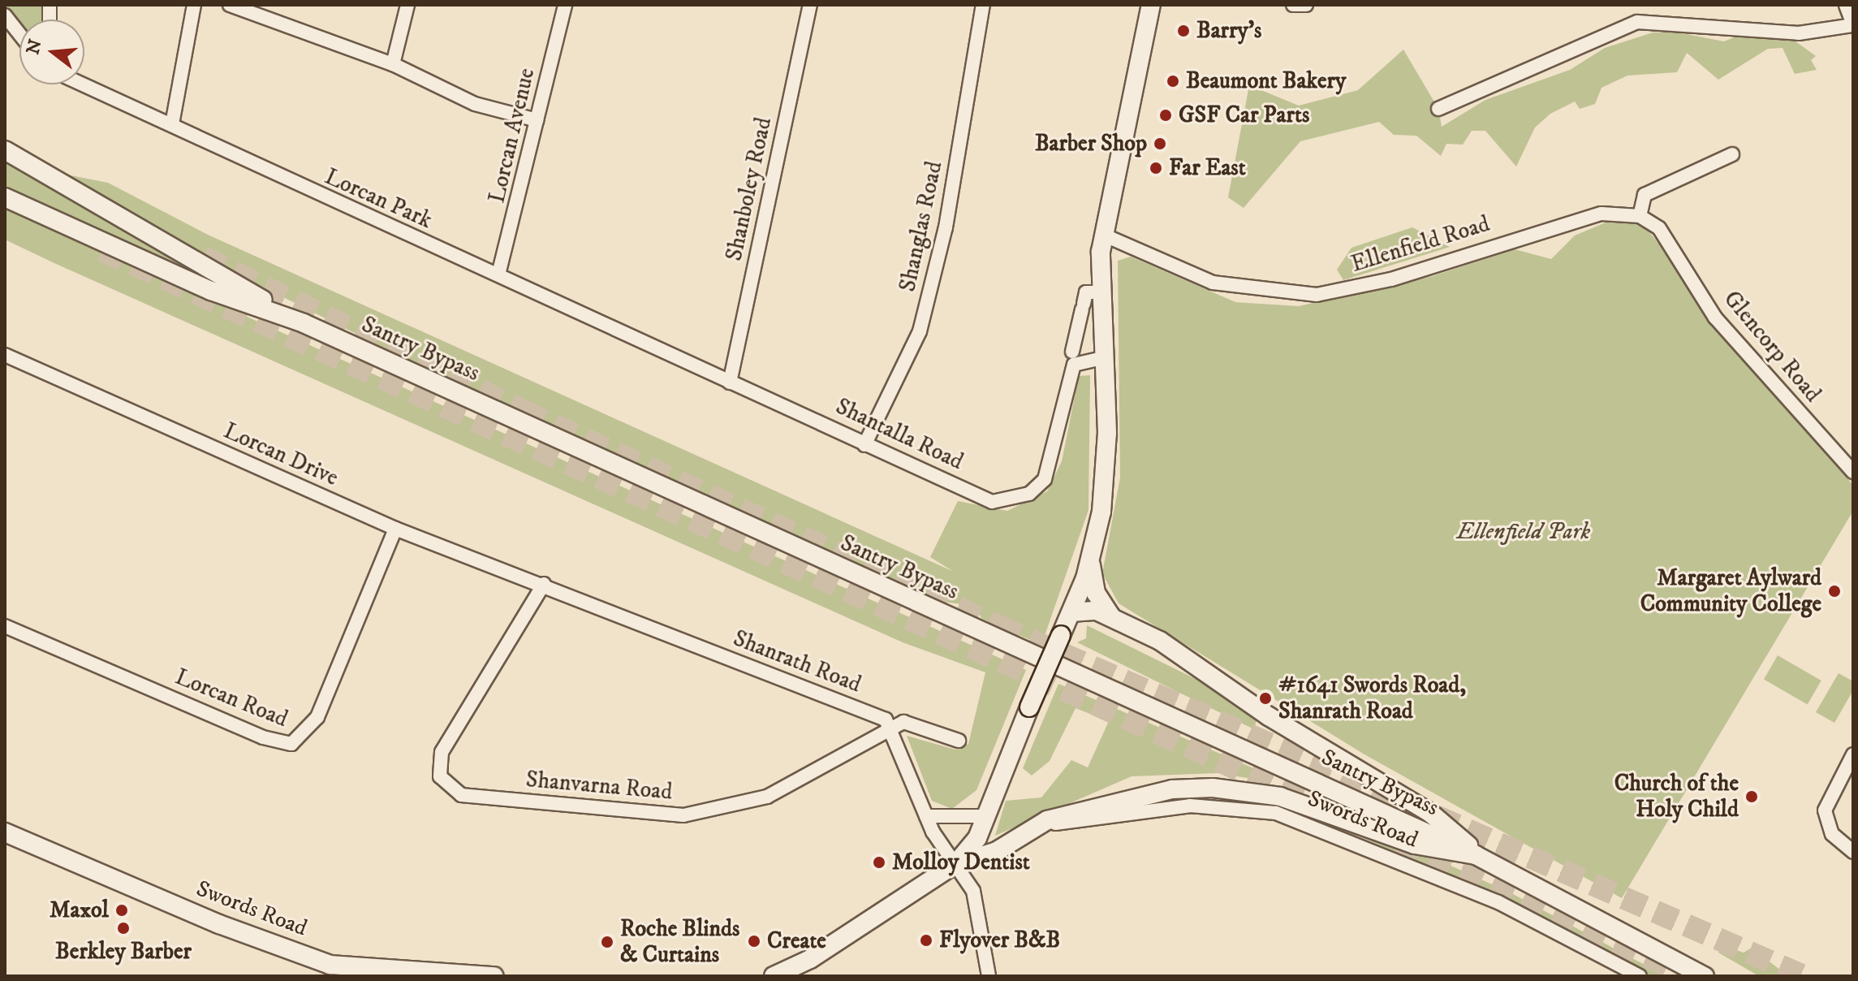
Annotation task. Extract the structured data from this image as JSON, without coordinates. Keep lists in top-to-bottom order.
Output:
{
  "streets": {
    "main road": ["Santry Bypass", "Swords Road"],
    "street": [
      "Lorcan Avenue",
      "Shanboley Road",
      "Lorcan Park",
      "Shanglas Road",
      "Ellenfield Road",
      "Glencorp Road",
      "Shantalla Road",
      "Lorcan Drive",
      "Shanrath Road",
      "Lorcan Road",
      "Shanvarna Road"
    ]
  },
  "crossings": [
    ["Lorcan Avenue", "Lorcan Park"],
    ["Shanboley Road", "Shantalla Road"],
    ["Lorcan Park", "Shantalla Road"],
    ["Shanglas Road", "Shantalla Road"],
    ["Ellenfield Road", "Glencorp Road"],
    ["Santry Bypass", "Swords Road"],
    ["Lorcan Drive", "Shanrath Road"],
    ["Lorcan Drive", "Lorcan Road"],
    ["Lorcan Drive", "Shanvarna Road"],
    ["Shanrath Road", "Shanvarna Road"]
  ],
  "parks": ["Ellenfield Park"],
  "places": [
    "Barry's",
    "Beaumont Bakery",
    "GSF Car Parts",
    "Barber Shop",
    "Far East",
    "Margaret Aylward Community College",
    "#1641 Swords Road, Shanrath Road",
    "Church of the Holy Child",
    "Molloy Dentist",
    "Maxol",
    "Berkley Barber",
    "Flyover B&B",
    "Create",
    "Roche Blinds & Curtains"
  ],
  "north": "left"
}
